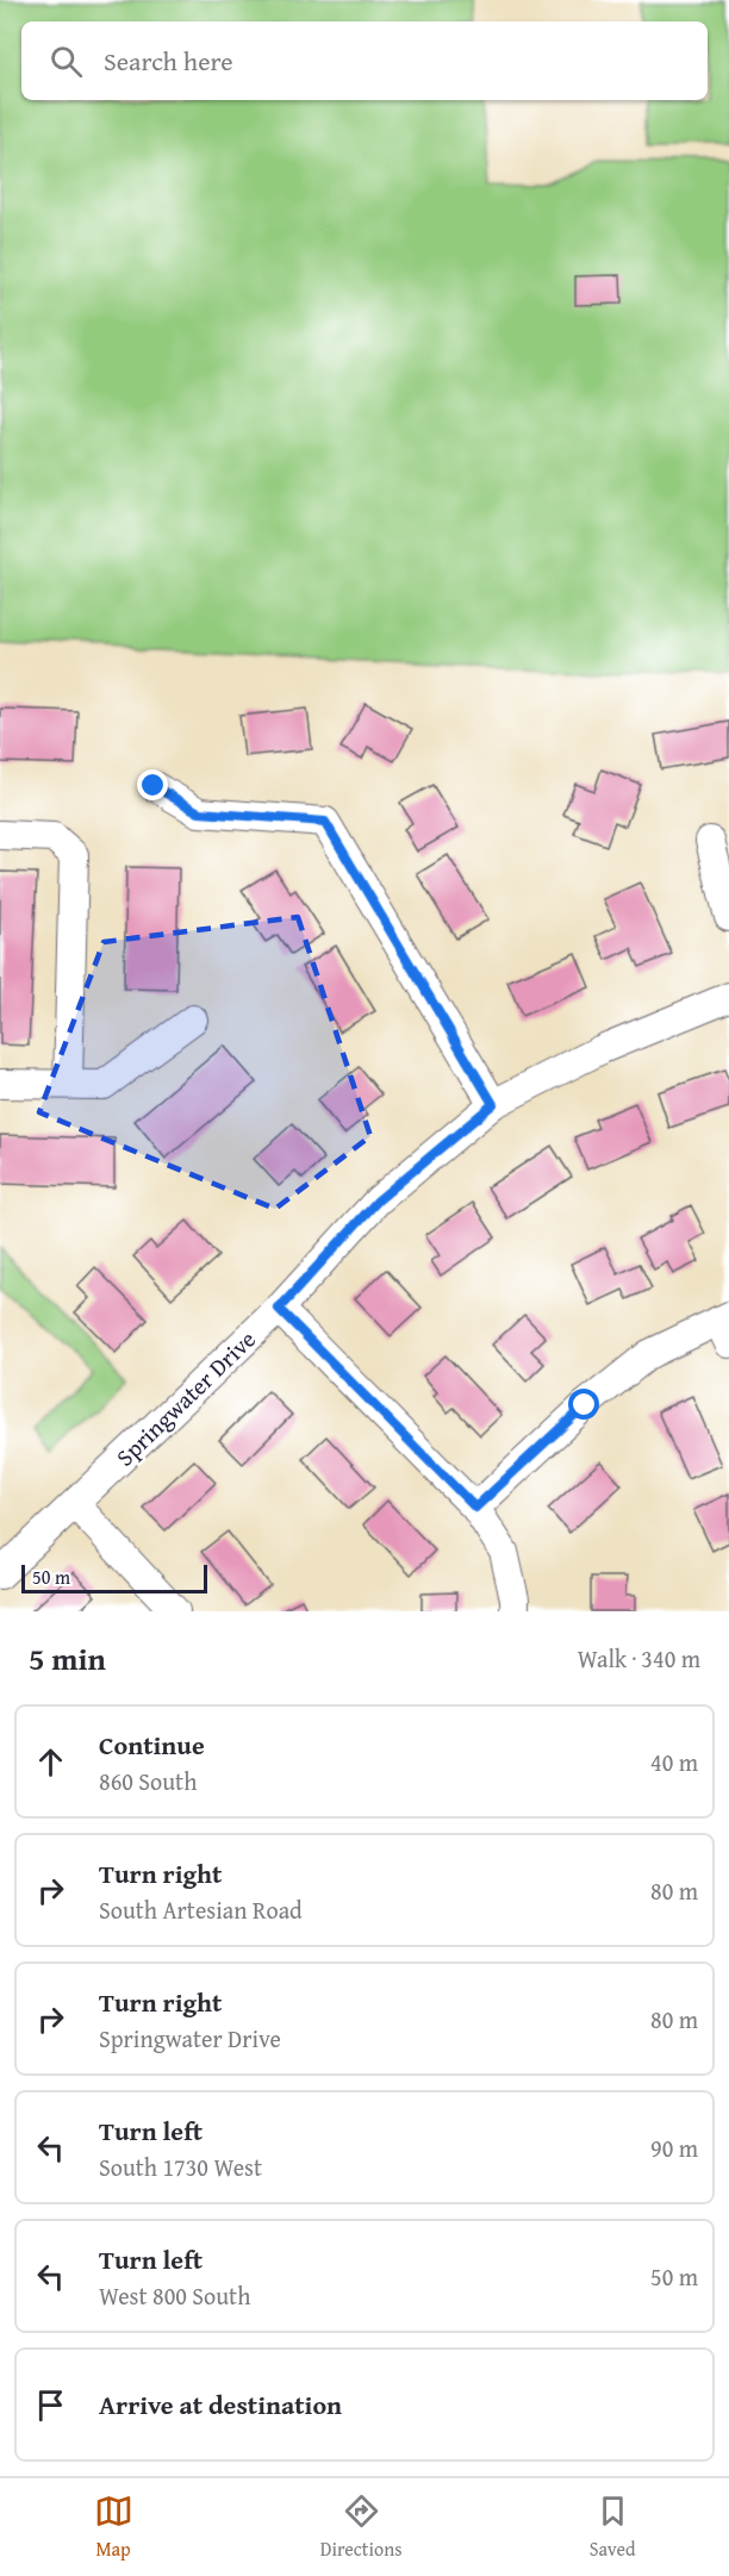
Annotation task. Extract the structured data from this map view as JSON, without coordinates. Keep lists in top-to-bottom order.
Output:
{
  "streets": {
    "street": ["Springwater Drive"]
  },
  "scale_bar": "50 m",
  "page": {
    "search": "Search here",
    "scale": "50 m",
    "heading": ["5 min", "Walk · 340 m"],
    "list": [
      ["Continue", "860 South", "40 m"],
      ["Turn right", "South Artesian Road", "80 m"],
      ["Turn right", "Springwater Drive", "80 m"],
      ["Turn left", "South 1730 West", "90 m"],
      ["Turn left", "West 800 South", "50 m"],
      "Arrive at destination"
    ],
    "nav": ["Map", "Directions", "Saved"]
  }
}
